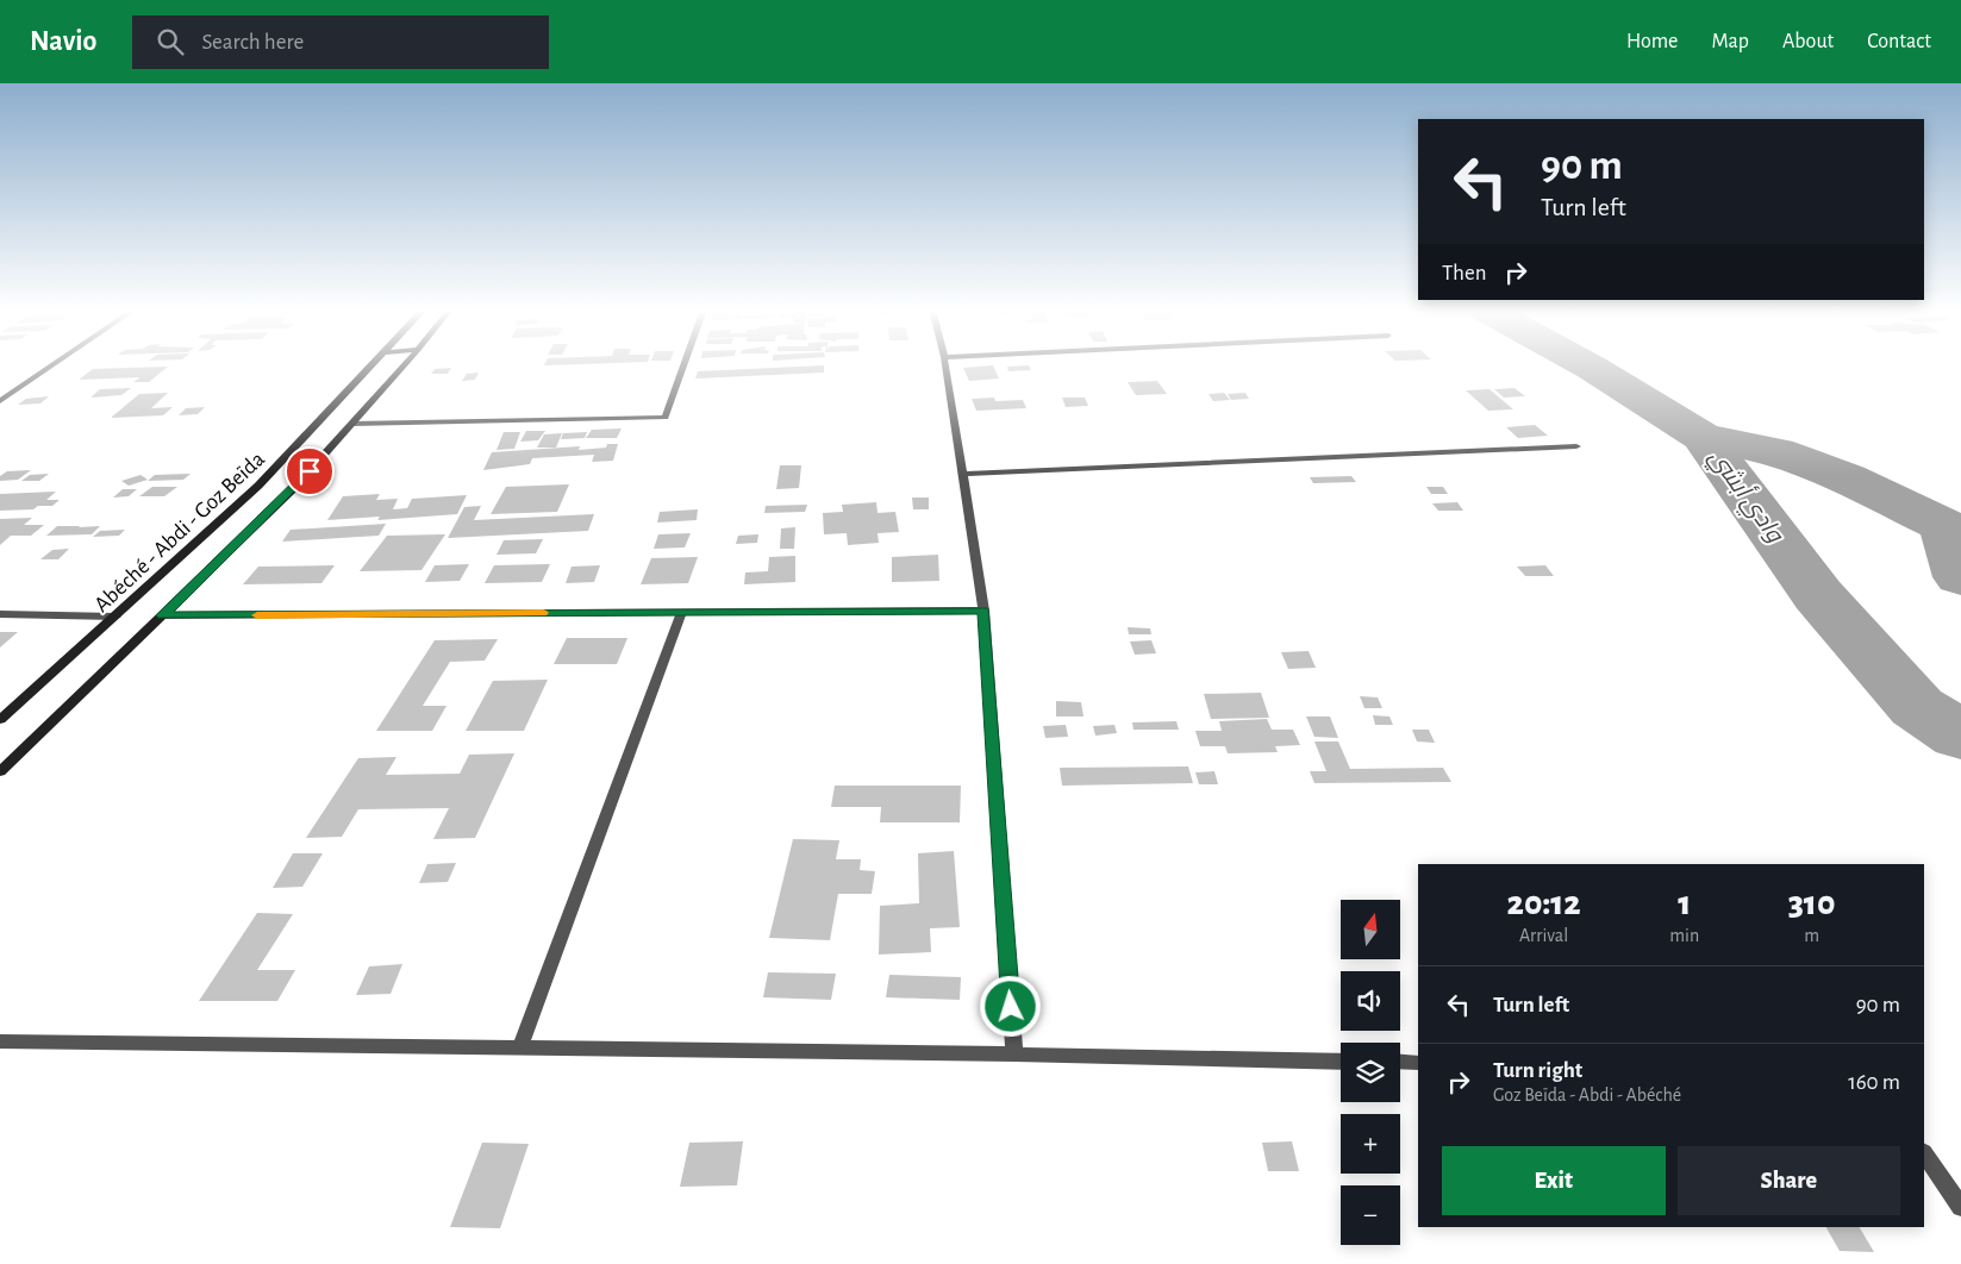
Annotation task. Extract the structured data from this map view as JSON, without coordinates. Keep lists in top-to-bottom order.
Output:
{
  "streets": {
    "main road": ["Abéché - Abdi - Goz Beïda"]
  },
  "water": ["وادي أبشي"],
  "north": "top",
  "page": {
    "header": "Navio",
    "search": "Search here",
    "nav": [
      "Home",
      "Map",
      "About",
      "Contact"
    ],
    "turn": ["90 m", "Turn left"],
    "then": "Then",
    "eta": [
      "20:12",
      "Arrival",
      "1",
      "min",
      "310",
      "m"
    ],
    "map_buttons": ["+", "−"],
    "list": [
      {
        "name": "Turn left",
        "value": "90 m"
      },
      {
        "name": "Turn right",
        "note": "Goz Beïda - Abdi - Abéché",
        "value": "160 m"
      }
    ],
    "buttons": ["Exit", "Share"]
  }
}
